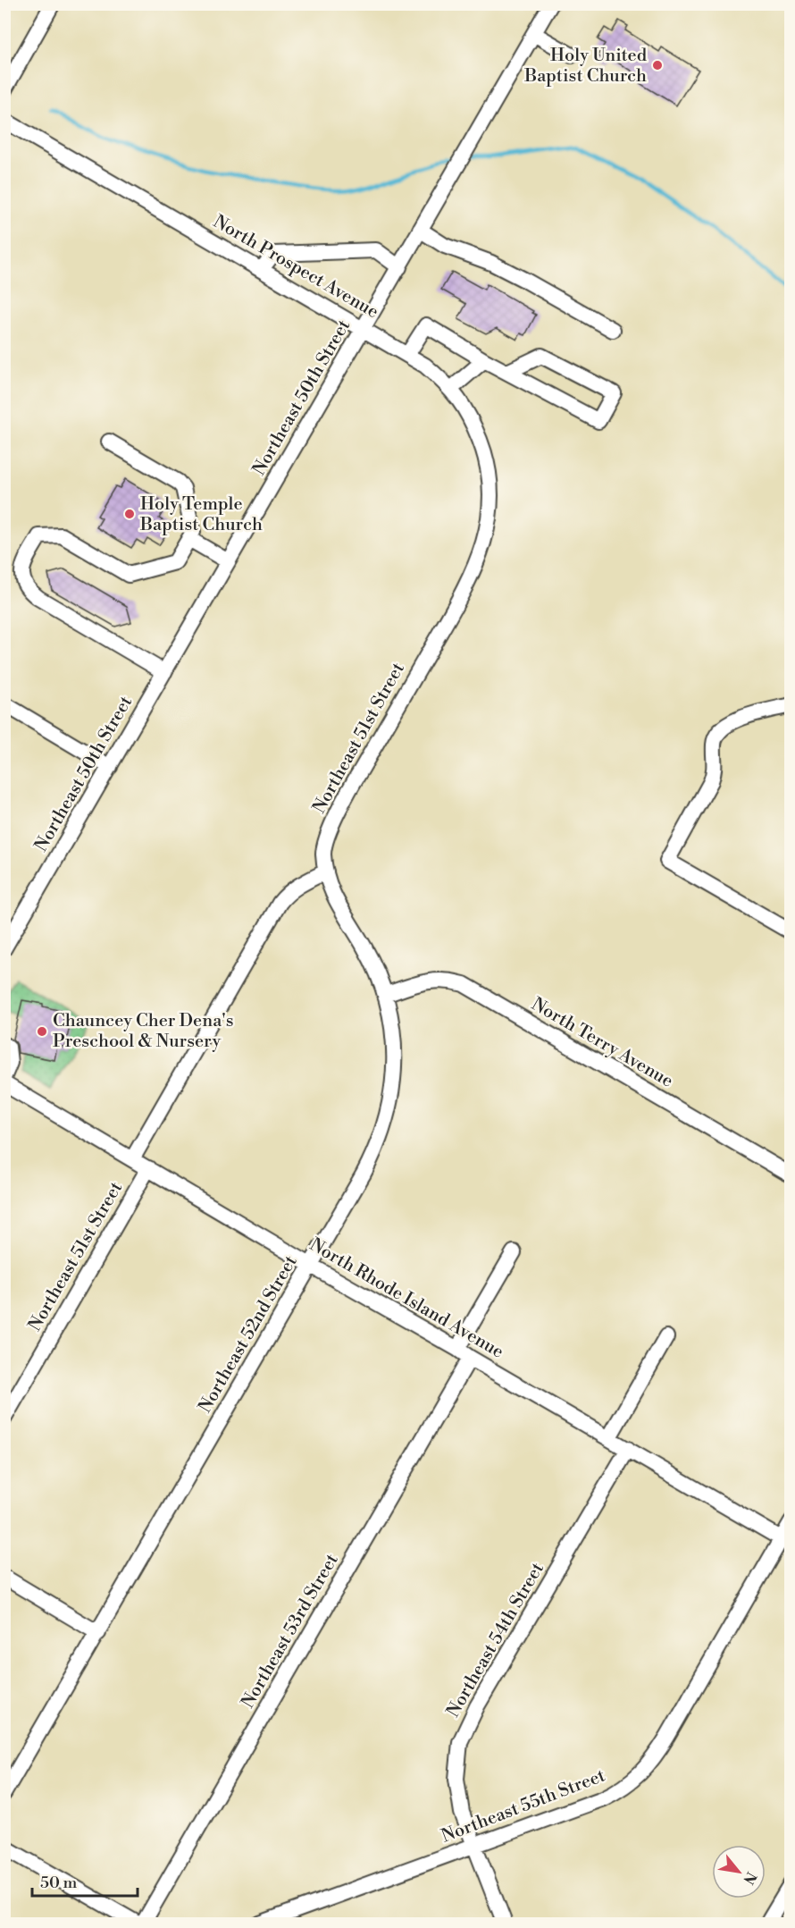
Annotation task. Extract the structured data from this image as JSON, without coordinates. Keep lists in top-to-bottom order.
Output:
{
  "streets": {
    "street": [
      "North Prospect Avenue",
      "Northeast 50th Street",
      "Northeast 51st Street",
      "North Terry Avenue",
      "North Rhode Island Avenue",
      "Northeast 52nd Street",
      "Northeast 53rd Street",
      "Northeast 54th Street",
      "Northeast 55th Street"
    ]
  },
  "crossings": [
    ["North Prospect Avenue", "Northeast 50th Street"],
    ["North Prospect Avenue", "Northeast 51st Street"],
    ["Northeast 51st Street", "North Rhode Island Avenue"],
    ["Northeast 51st Street", "Northeast 52nd Street"],
    ["North Terry Avenue", "Northeast 52nd Street"],
    ["North Rhode Island Avenue", "Northeast 52nd Street"],
    ["North Rhode Island Avenue", "Northeast 53rd Street"],
    ["North Rhode Island Avenue", "Northeast 54th Street"],
    ["North Rhode Island Avenue", "Northeast 55th Street"],
    ["Northeast 54th Street", "Northeast 55th Street"]
  ],
  "places": ["Holy United Baptist Church", "Holy Temple Baptist Church", "Chauncey Cher Dena's Preschool & Nursery"],
  "scale_bar": "50 m",
  "north": "bottom right"
}
